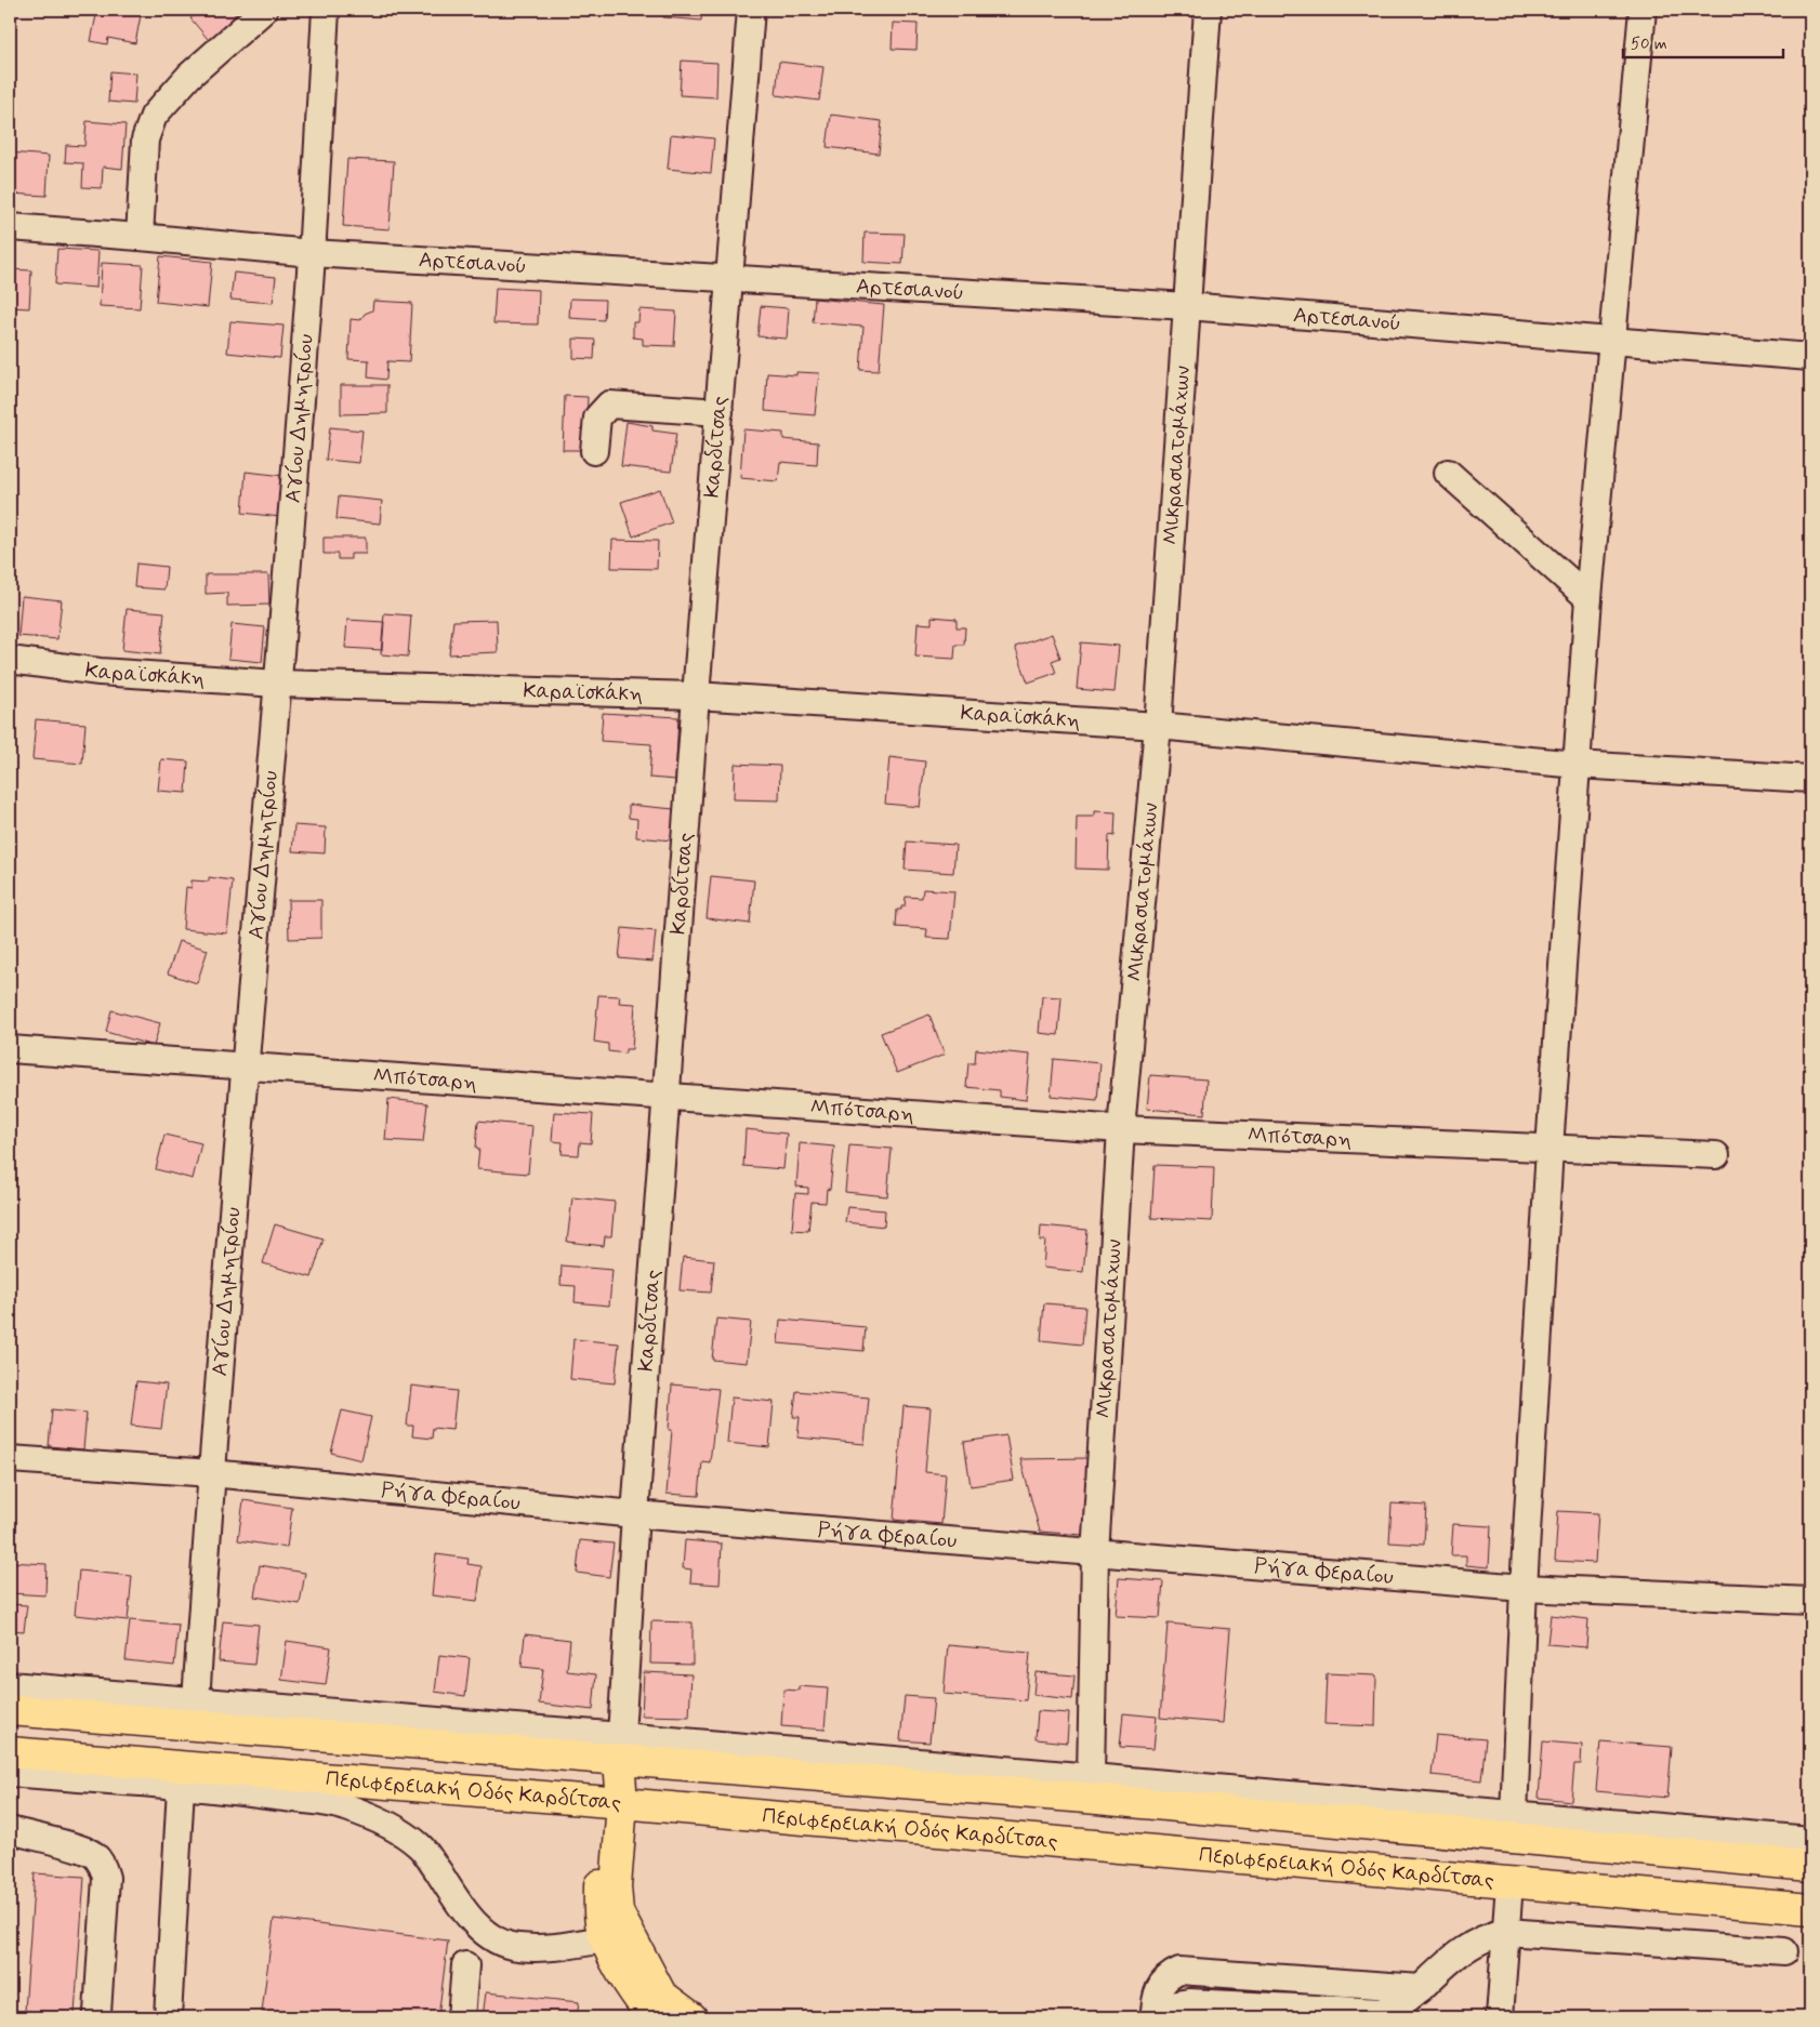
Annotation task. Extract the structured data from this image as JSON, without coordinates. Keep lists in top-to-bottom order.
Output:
{
  "streets": {
    "main road": ["Περιφερειακή Οδός Καρδίτσας"],
    "street": [
      "Αρτεσιανού",
      "Αγίου Δημητρίου",
      "Καρδίτσας",
      "Μικρασιατομάχων",
      "Καραϊσκάκη",
      "Μπότσαρη",
      "Ρήγα Φεραίου"
    ]
  },
  "crossings": [
    ["Αρτεσιανού", "Αγίου Δημητρίου"],
    ["Αρτεσιανού", "Καρδίτσας"],
    ["Αρτεσιανού", "Μικρασιατομάχων"],
    ["Αγίου Δημητρίου", "Καραϊσκάκη"],
    ["Αγίου Δημητρίου", "Μπότσαρη"],
    ["Αγίου Δημητρίου", "Ρήγα Φεραίου"],
    ["Καρδίτσας", "Καραϊσκάκη"],
    ["Καρδίτσας", "Μπότσαρη"],
    ["Καρδίτσας", "Ρήγα Φεραίου"],
    ["Καρδίτσας", "Περιφερειακή Οδός Καρδίτσας"],
    ["Μικρασιατομάχων", "Καραϊσκάκη"],
    ["Μικρασιατομάχων", "Μπότσαρη"],
    ["Μικρασιατομάχων", "Ρήγα Φεραίου"]
  ],
  "scale_bar": "50 m"
}
